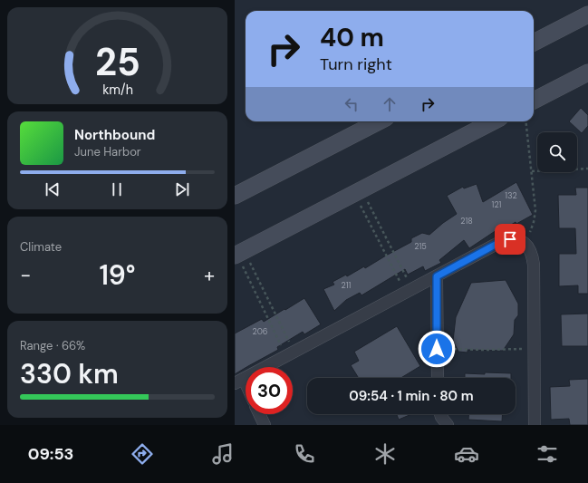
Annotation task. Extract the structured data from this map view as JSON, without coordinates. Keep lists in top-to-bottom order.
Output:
{
  "house_numbers": [
    "132",
    "121",
    "218",
    "215",
    "211",
    "206"
  ],
  "page": {
    "turn": ["40 m", "Turn right"],
    "song": ["Northbound", "June Harbor"],
    "tile": [
      "Climate",
      ["Range · 66%", "330 km"]
    ],
    "heat": ["−", "19°", "+"],
    "limit": "30",
    "trip": "09:54 · 1 min · 80 m",
    "tabs": "09:53",
    "gauge": ["25", "km/h"]
  }
}
